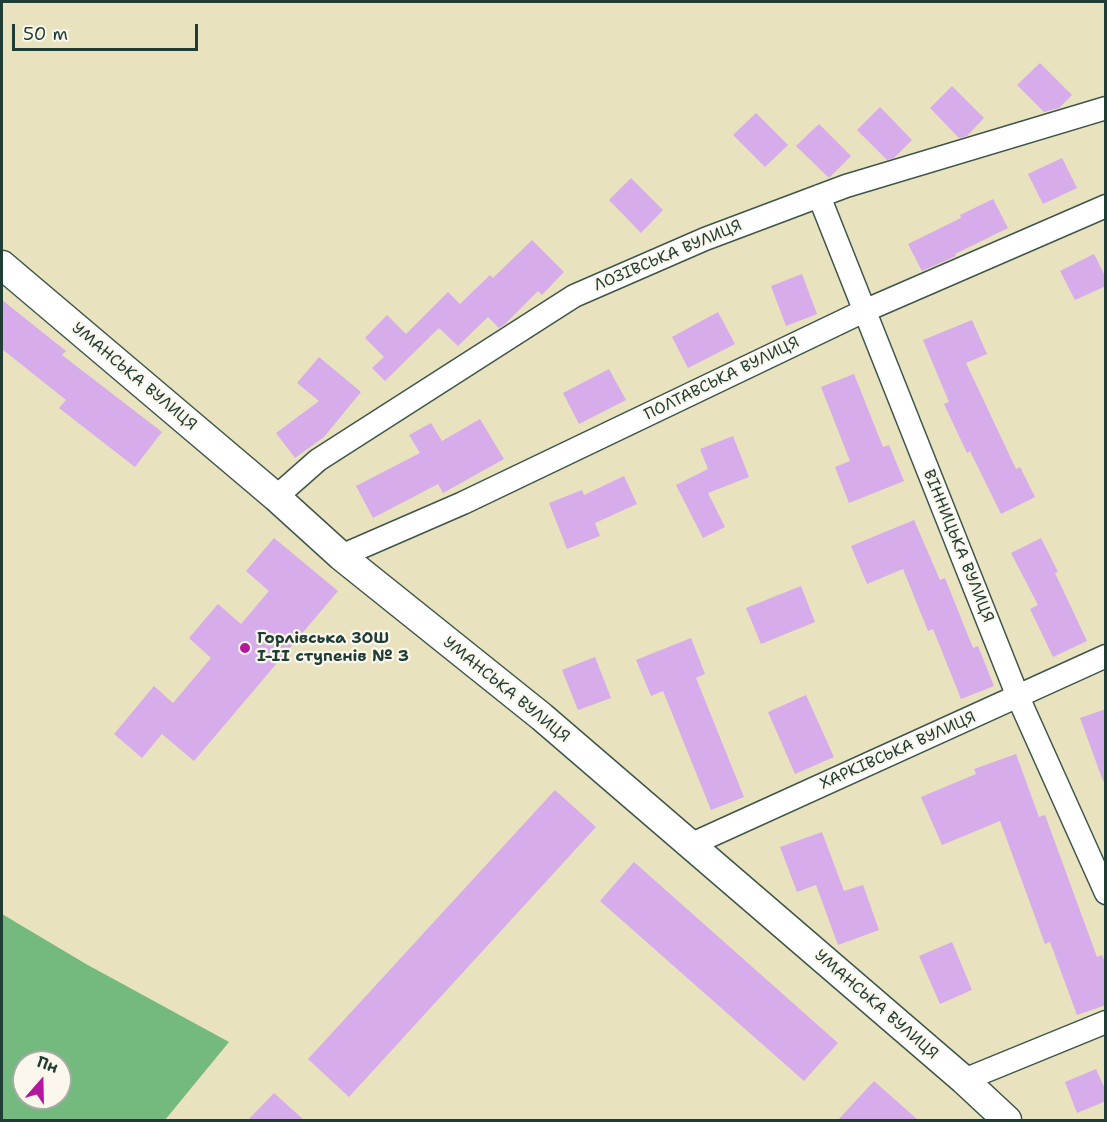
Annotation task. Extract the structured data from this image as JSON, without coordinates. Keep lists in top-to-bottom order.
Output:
{
  "streets": {
    "street": [
      "ЛОЗІВСЬКА ВУЛИЦЯ",
      "УМАНСЬКА ВУЛИЦЯ",
      "ПОЛТАВСЬКА ВУЛИЦЯ",
      "ВІННИЦЬКА ВУЛИЦЯ",
      "ХАРКІВСЬКА ВУЛИЦЯ"
    ]
  },
  "crossings": [
    ["ЛОЗІВСЬКА ВУЛИЦЯ", "УМАНСЬКА ВУЛИЦЯ"],
    ["ЛОЗІВСЬКА ВУЛИЦЯ", "ВІННИЦЬКА ВУЛИЦЯ"],
    ["УМАНСЬКА ВУЛИЦЯ", "ПОЛТАВСЬКА ВУЛИЦЯ"],
    ["УМАНСЬКА ВУЛИЦЯ", "ХАРКІВСЬКА ВУЛИЦЯ"],
    ["ПОЛТАВСЬКА ВУЛИЦЯ", "ВІННИЦЬКА ВУЛИЦЯ"],
    ["ВІННИЦЬКА ВУЛИЦЯ", "ХАРКІВСЬКА ВУЛИЦЯ"]
  ],
  "places": ["Горлівська ЗОШ І-ІІ ступенів № 3"],
  "scale_bar": "50 m",
  "north": "top"
}
